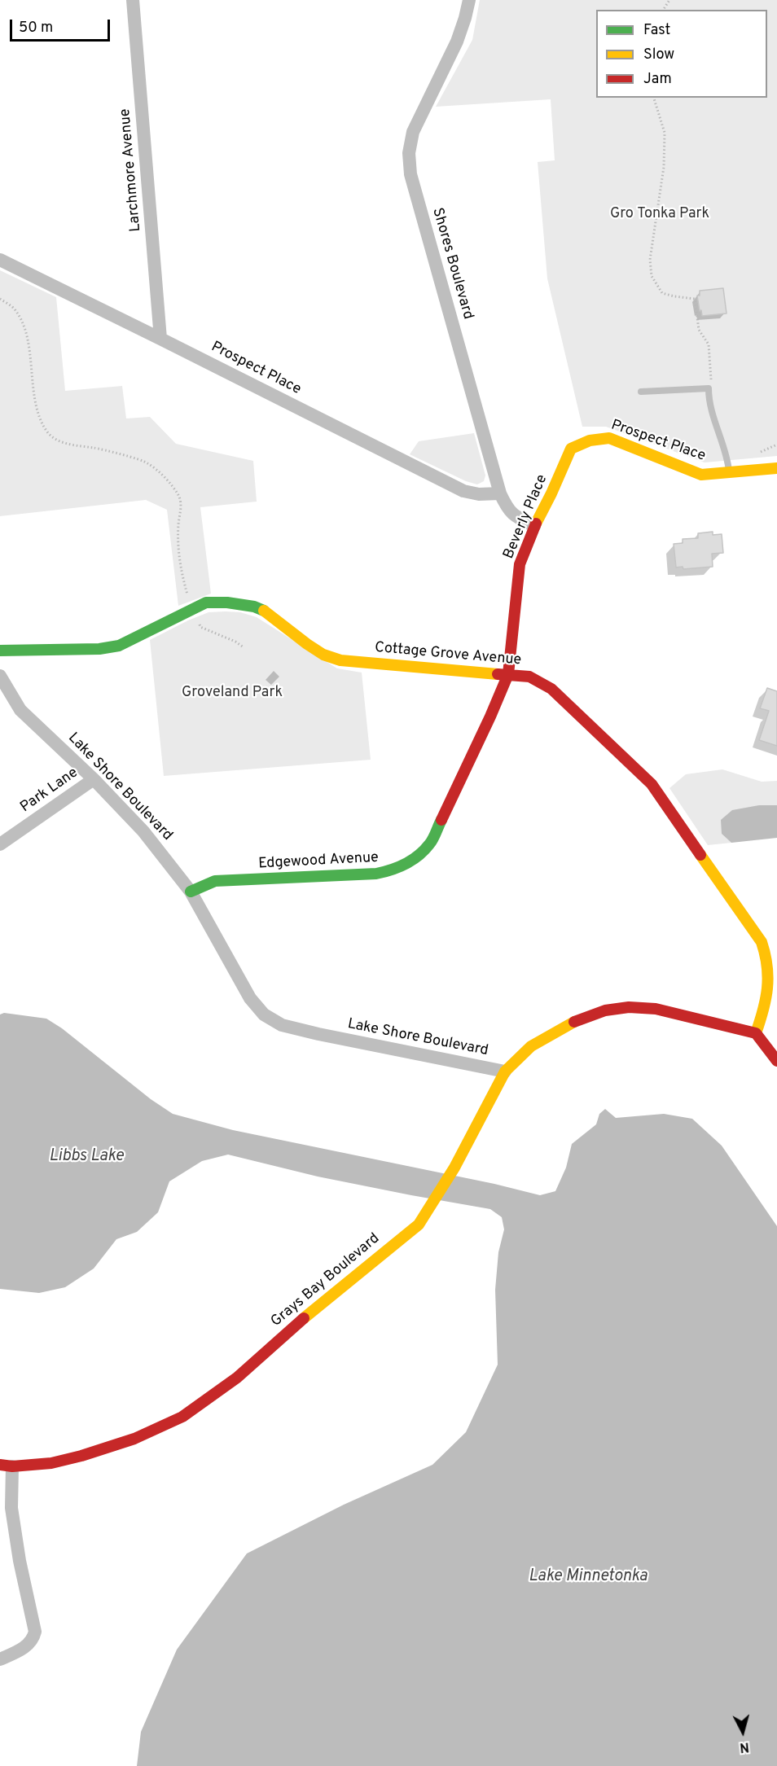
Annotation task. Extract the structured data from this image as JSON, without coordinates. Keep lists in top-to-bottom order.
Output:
{
  "streets": {
    "street": [
      "Larchmore Avenue",
      "Shores Boulevard",
      "Prospect Place",
      "Beverly Place",
      "Cottage Grove Avenue",
      "Lake Shore Boulevard",
      "Park Lane",
      "Edgewood Avenue",
      "Grays Bay Boulevard"
    ]
  },
  "crossings": [
    ["Larchmore Avenue", "Prospect Place"],
    ["Shores Boulevard", "Prospect Place"],
    ["Shores Boulevard", "Beverly Place"],
    ["Prospect Place", "Beverly Place"],
    ["Beverly Place", "Cottage Grove Avenue"],
    ["Beverly Place", "Edgewood Avenue"],
    ["Cottage Grove Avenue", "Edgewood Avenue"],
    ["Cottage Grove Avenue", "Grays Bay Boulevard"],
    ["Lake Shore Boulevard", "Park Lane"],
    ["Lake Shore Boulevard", "Edgewood Avenue"],
    ["Lake Shore Boulevard", "Grays Bay Boulevard"]
  ],
  "water": ["Libbs Lake", "Lake Minnetonka"],
  "parks": ["Gro Tonka Park", "Groveland Park"],
  "legend": ["Fast", "Slow", "Jam"],
  "scale_bar": "50 m",
  "north": "bottom"
}
